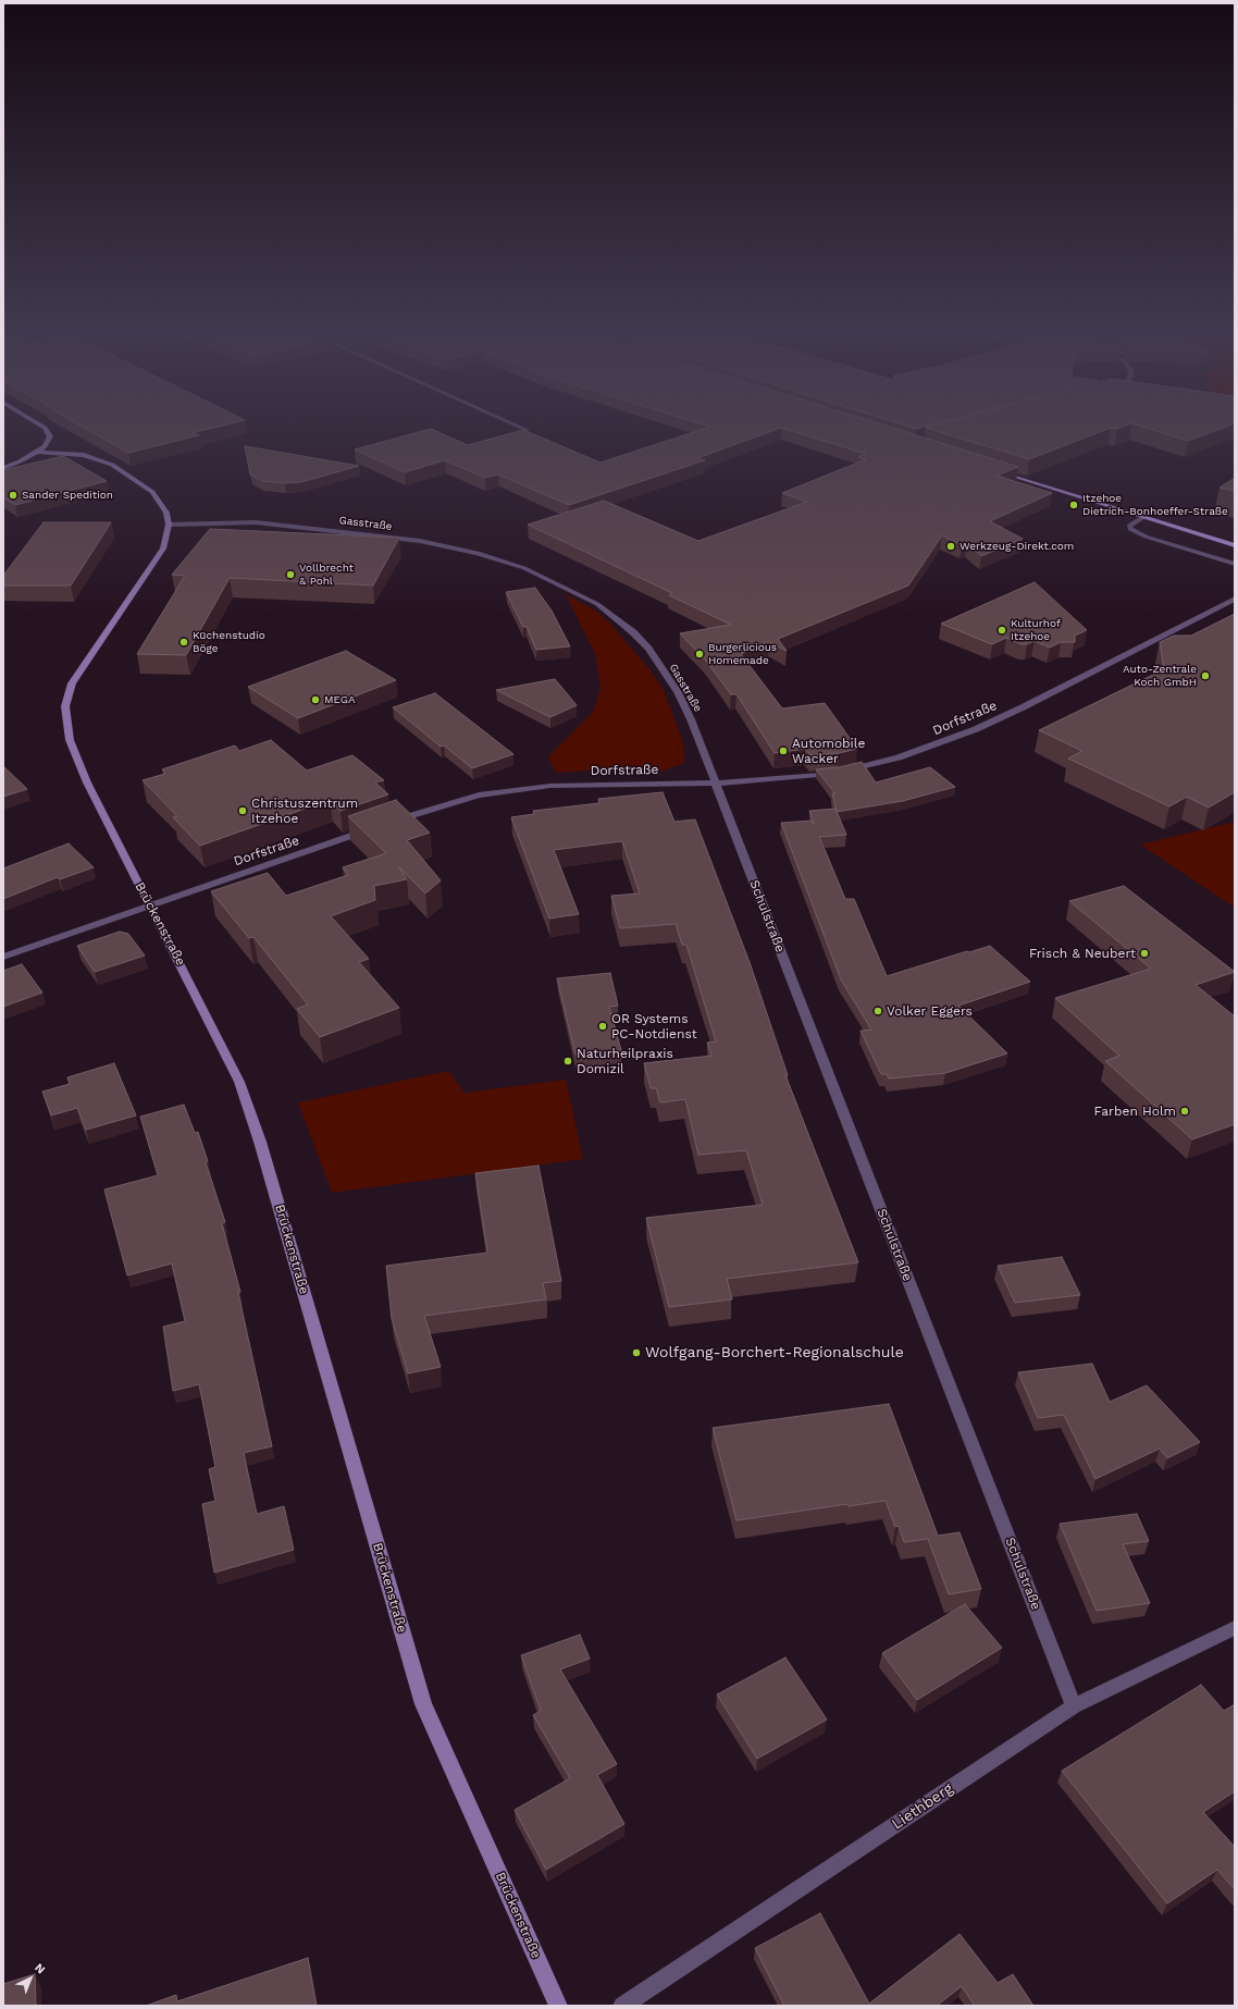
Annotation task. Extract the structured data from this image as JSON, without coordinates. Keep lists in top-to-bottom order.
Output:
{
  "streets": {
    "street": [
      "Gasstraße",
      "Dorfstraße",
      "Schulstraße",
      "Brückenstraße",
      "Liethberg"
    ]
  },
  "crossings": [
    ["Gasstraße", "Dorfstraße"],
    ["Gasstraße", "Schulstraße"],
    ["Gasstraße", "Brückenstraße"],
    ["Dorfstraße", "Schulstraße"],
    ["Dorfstraße", "Brückenstraße"],
    ["Schulstraße", "Liethberg"]
  ],
  "places": [
    "Sander Spedition",
    "Itzehoe Dietrich-Bonhoeffer-Straße",
    "Werkzeug-Direkt.com",
    "Vollbrecht & Pohl",
    "Kulturhof Itzehoe",
    "Küchenstudio Böge",
    "Burgerlicious Homemade",
    "Auto-Zentrale Koch GmbH",
    "MEGA",
    "Automobile Wacker",
    "Christuszentrum Itzehoe",
    "Frisch & Neubert",
    "Volker Eggers",
    "OR Systems PC-Notdienst",
    "Naturheilpraxis Domizil",
    "Farben Holm",
    "Wolfgang-Borchert-Regionalschule"
  ],
  "north": "top right"
}
